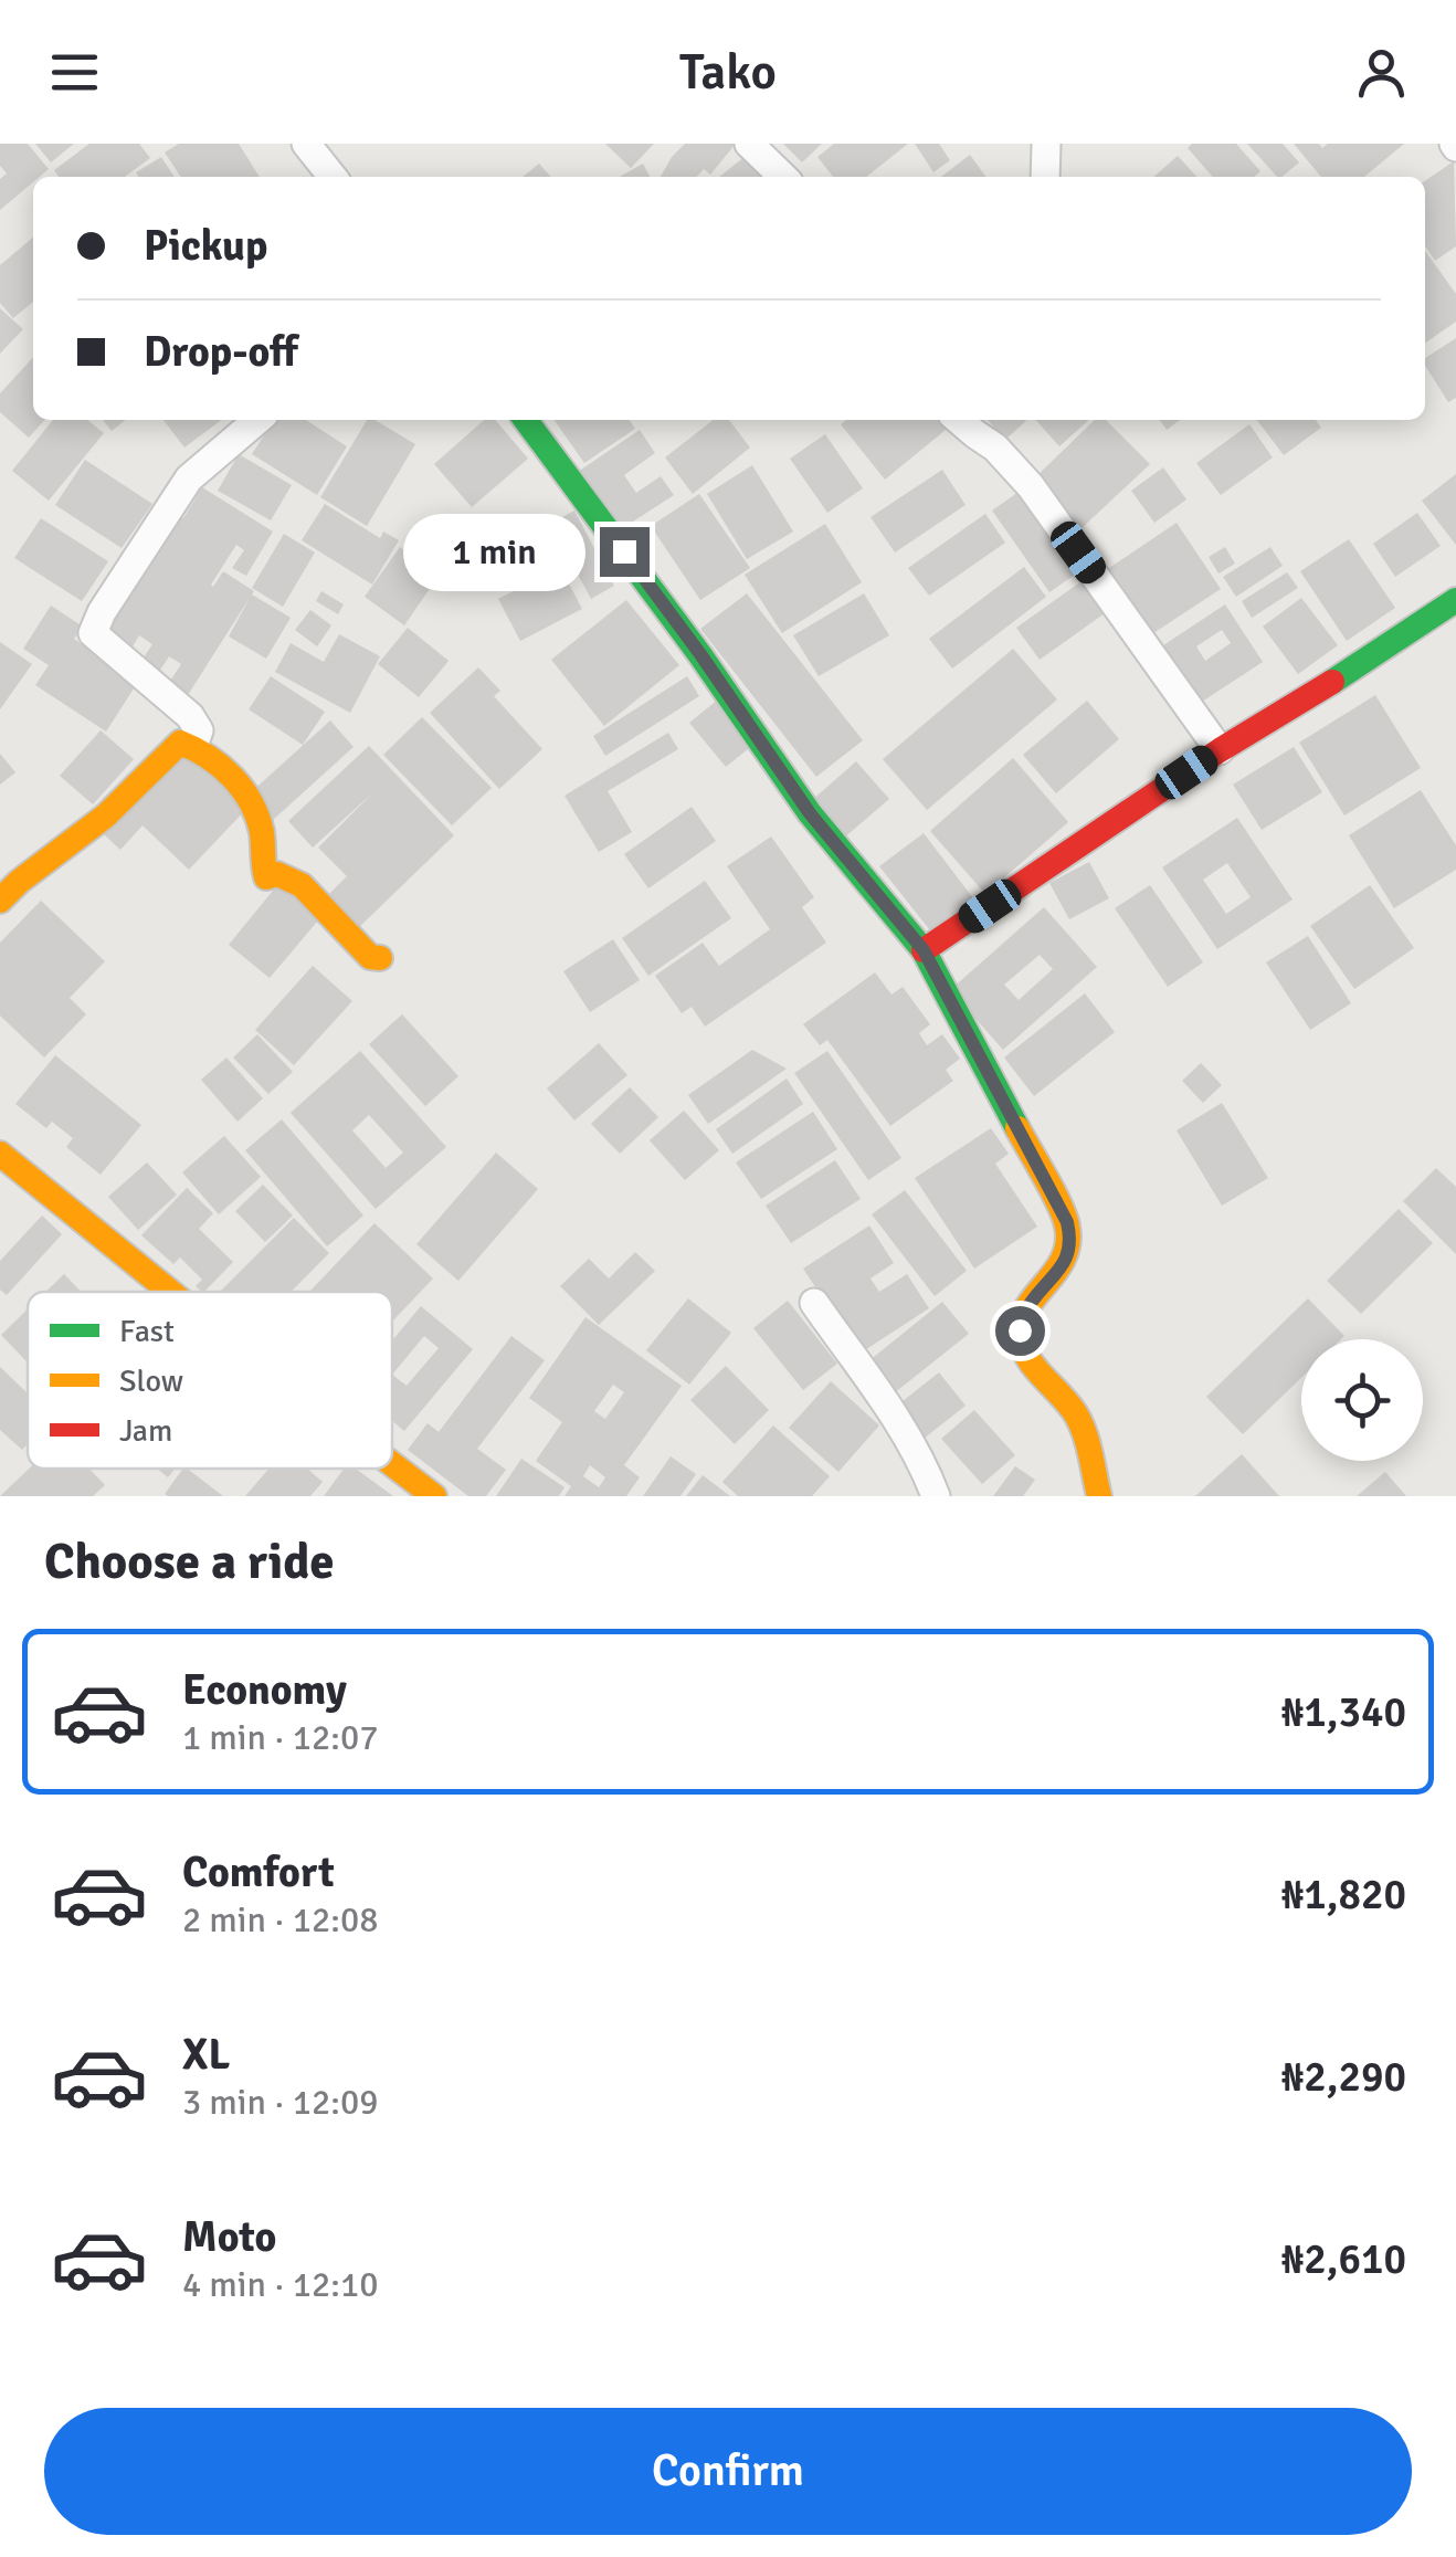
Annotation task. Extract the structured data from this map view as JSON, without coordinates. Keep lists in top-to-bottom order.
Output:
{
  "legend": ["Fast", "Slow", "Jam"],
  "page": {
    "header": "Tako",
    "banner": ["Pickup", "Drop-off"],
    "bubble": "1 min",
    "heading": "Choose a ride",
    "list": [
      {
        "name": "Economy",
        "note": "1 min · 12:07",
        "value": "₦1,340"
      },
      {
        "name": "Comfort",
        "note": "2 min · 12:08",
        "value": "₦1,820"
      },
      {
        "name": "XL",
        "note": "3 min · 12:09",
        "value": "₦2,290"
      },
      {
        "name": "Moto",
        "note": "4 min · 12:10",
        "value": "₦2,610"
      }
    ],
    "buttons": "Confirm"
  }
}
